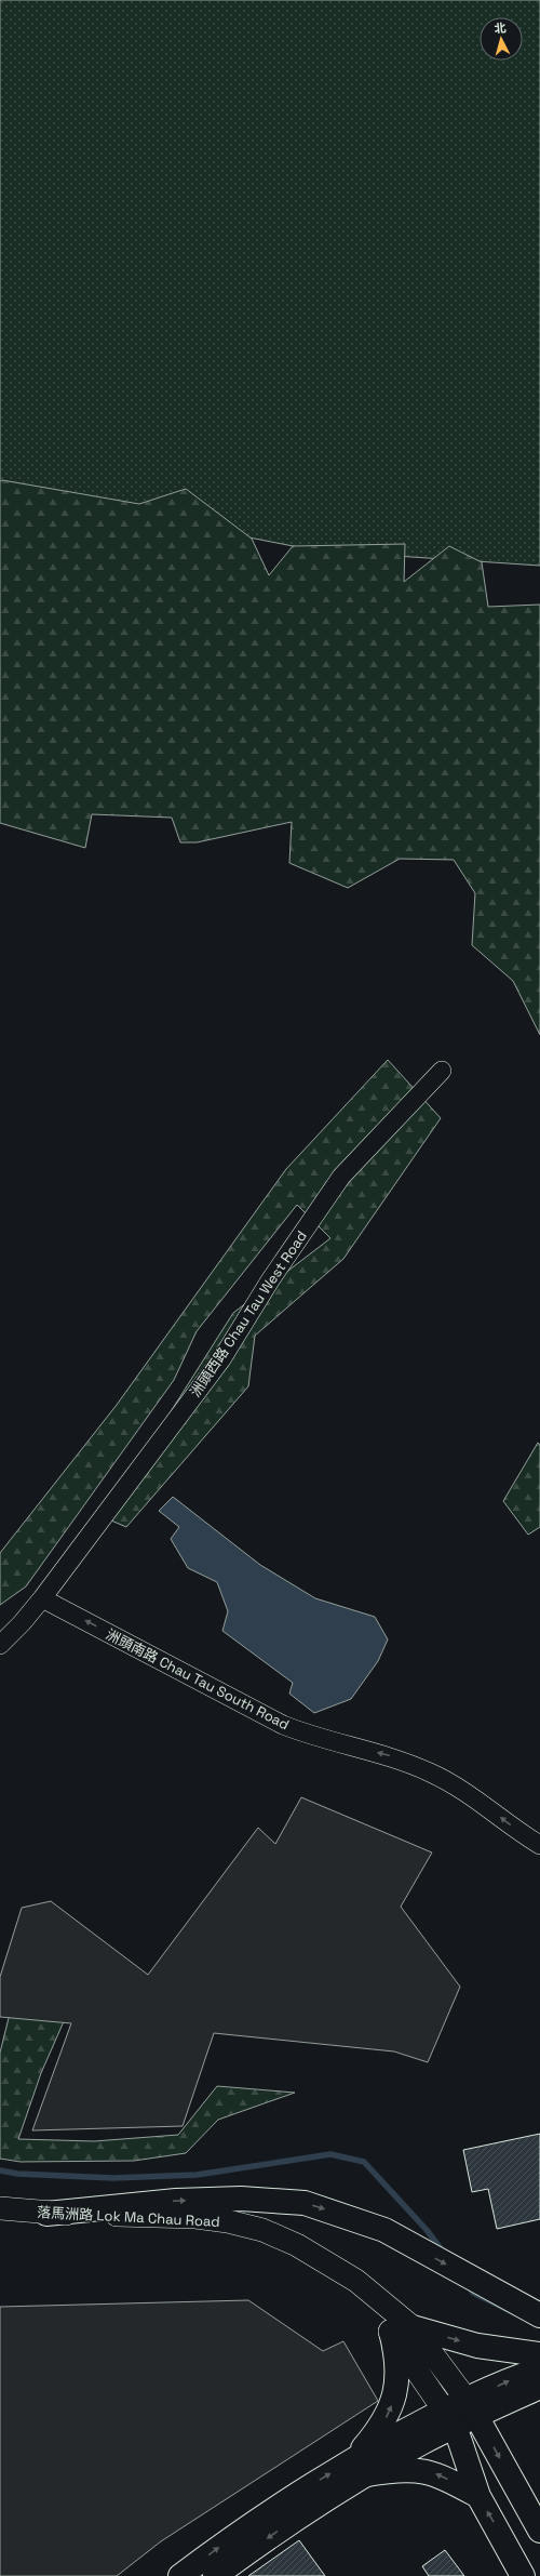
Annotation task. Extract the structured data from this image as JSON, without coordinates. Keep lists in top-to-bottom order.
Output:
{
  "streets": {
    "street": ["洲頭西路 Chau Tau West Road", "洲頭南路 Chau Tau South Road", "落馬洲路 Lok Ma Chau Road"]
  },
  "crossings": [
    ["洲頭西路 Chau Tau West Road", "洲頭南路 Chau Tau South Road"]
  ],
  "one_way": ["洲頭南路 Chau Tau South Road"],
  "north": "top"
}
